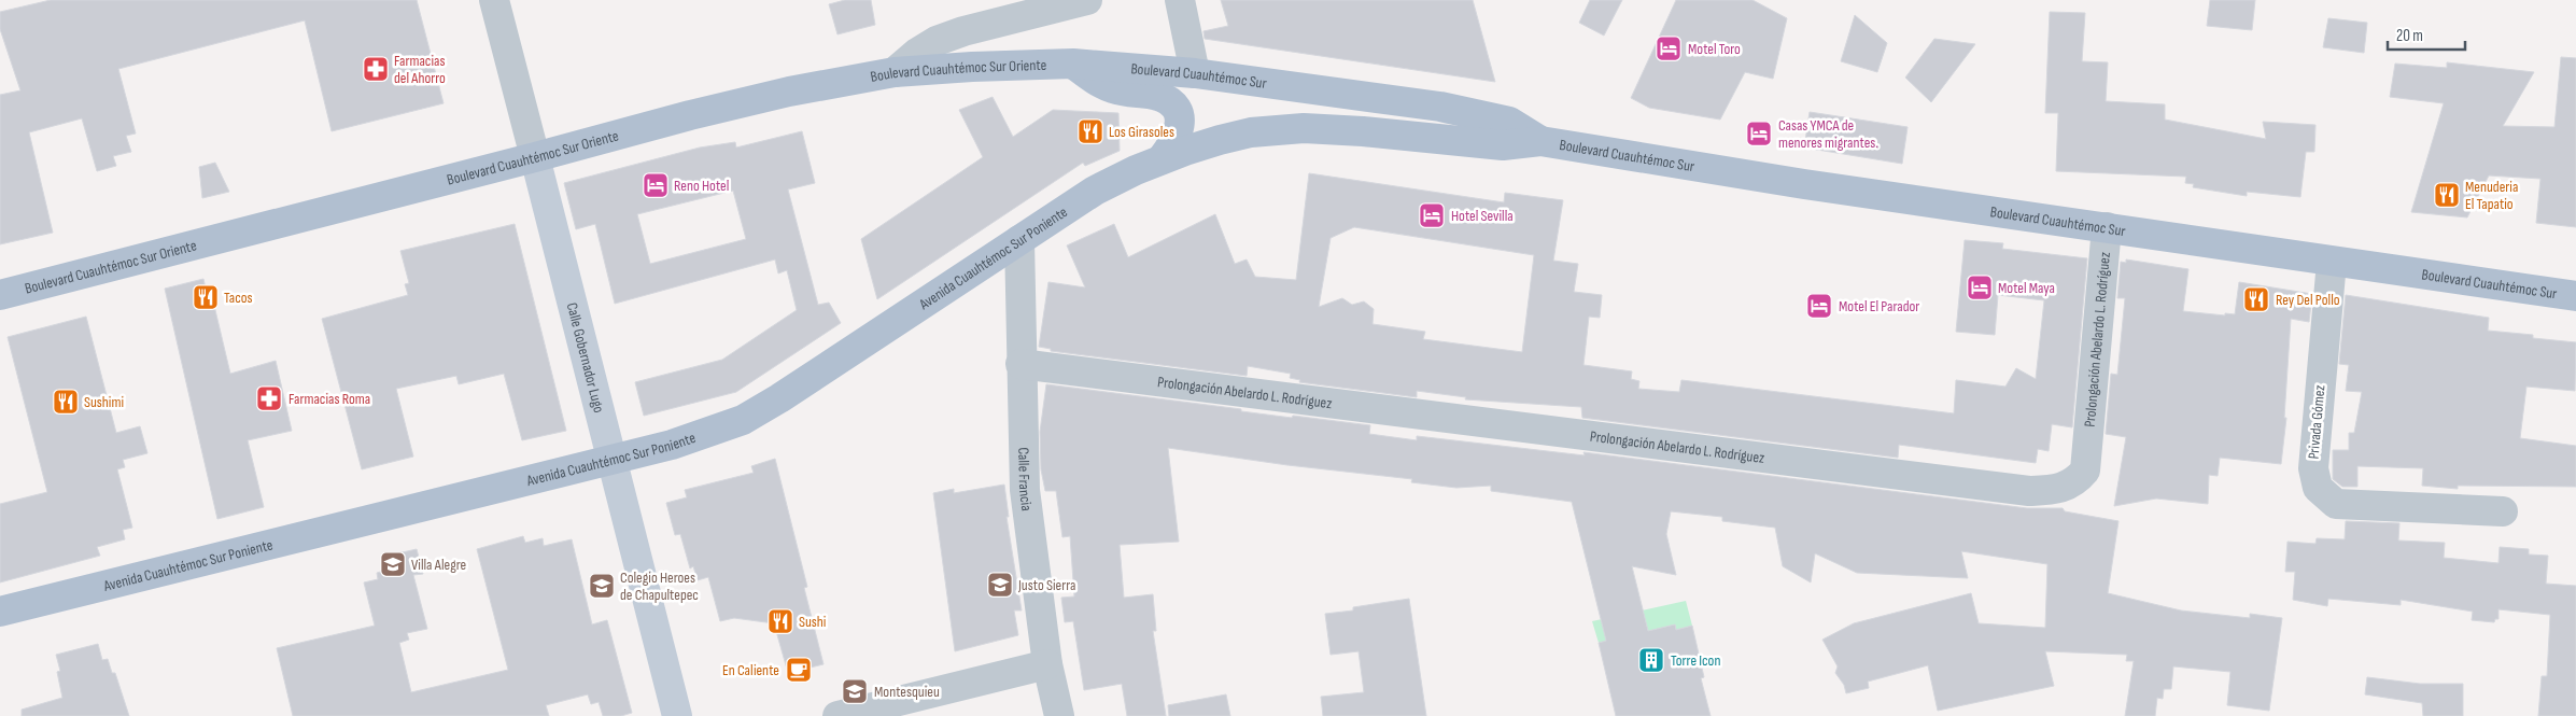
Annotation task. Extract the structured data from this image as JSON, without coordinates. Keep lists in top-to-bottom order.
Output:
{
  "streets": {
    "main road": [
      "Boulevard Cuauhtémoc Sur Oriente",
      "Boulevard Cuauhtémoc Sur",
      "Avenida Cuauhtémoc Sur Poniente",
      "Calle Gobernador Lugo"
    ],
    "street": ["Prolongación Abelardo L. Rodríguez", "Privada Gómez", "Calle Francia"]
  },
  "crossings": [
    ["Boulevard Cuauhtémoc Sur Oriente", "Boulevard Cuauhtémoc Sur"],
    ["Boulevard Cuauhtémoc Sur Oriente", "Calle Gobernador Lugo"],
    ["Boulevard Cuauhtémoc Sur", "Avenida Cuauhtémoc Sur Poniente"],
    ["Boulevard Cuauhtémoc Sur", "Prolongación Abelardo L. Rodríguez"],
    ["Boulevard Cuauhtémoc Sur", "Privada Gómez"],
    ["Avenida Cuauhtémoc Sur Poniente", "Calle Gobernador Lugo"],
    ["Avenida Cuauhtémoc Sur Poniente", "Calle Francia"],
    ["Prolongación Abelardo L. Rodríguez", "Calle Francia"]
  ],
  "places": {
    "hotel": [
      "Motel Toro",
      "Casas YMCA de menores migrantes.",
      "Reno Hotel",
      "Hotel Sevilla",
      "Motel Maya",
      "Motel El Parador"
    ],
    "pharmacy": ["Farmacias del Ahorro", "Farmacias Roma"],
    "restaurant": [
      "Los Girasoles",
      "Menuderia El Tapatio",
      "Tacos",
      "Rey Del Pollo",
      "Sushimi",
      "Sushi"
    ],
    "school or university": [
      "Villa Alegre",
      "Justo Sierra",
      "Colegio Heroes de Chapultepec",
      "Montesquieu"
    ],
    "building": ["Torre Icon"],
    "cafe": ["En Caliente"]
  },
  "scale_bar": "20 m"
}
